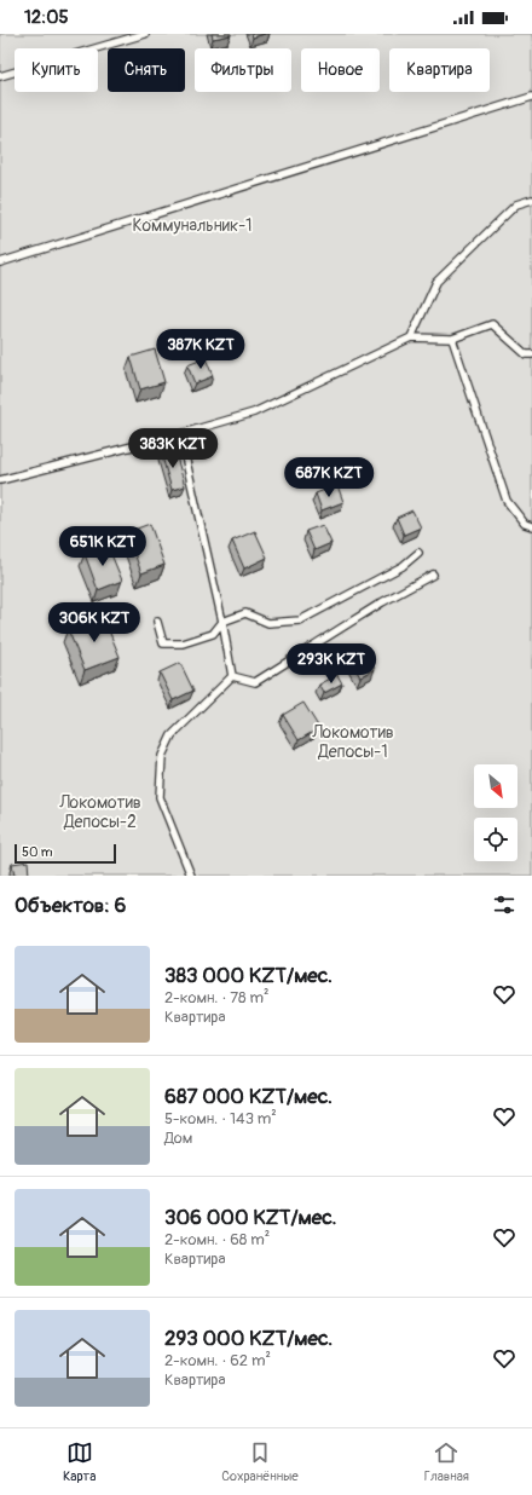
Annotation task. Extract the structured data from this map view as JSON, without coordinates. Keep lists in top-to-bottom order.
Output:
{
  "parks": ["Коммунальник-1", "Локомотив Депосы-1", "Локомотив Депосы-2"],
  "scale_bar": "50 m",
  "north": "bottom right",
  "page": {
    "status": "12:05",
    "chip": [
      "Купить",
      "Снять",
      "Фильтры",
      "Новое",
      "Квартира"
    ],
    "price": [
      "387K KZT",
      "383K KZT",
      "687K KZT",
      "651K KZT",
      "306K KZT",
      "293K KZT"
    ],
    "scale": "50 m",
    "heading": "Объектов: 6",
    "list": [
      {
        "name": "383 000 KZT/мес.",
        "note": "2-комн. · 78 m² · Квартира"
      },
      {
        "name": "687 000 KZT/мес.",
        "note": "5-комн. · 143 m² · Дом"
      },
      {
        "name": "306 000 KZT/мес.",
        "note": "2-комн. · 68 m² · Квартира"
      },
      {
        "name": "293 000 KZT/мес.",
        "note": "2-комн. · 62 m² · Квартира"
      }
    ],
    "tabs": ["Карта", "Сохранённые", "Главная"]
  }
}
